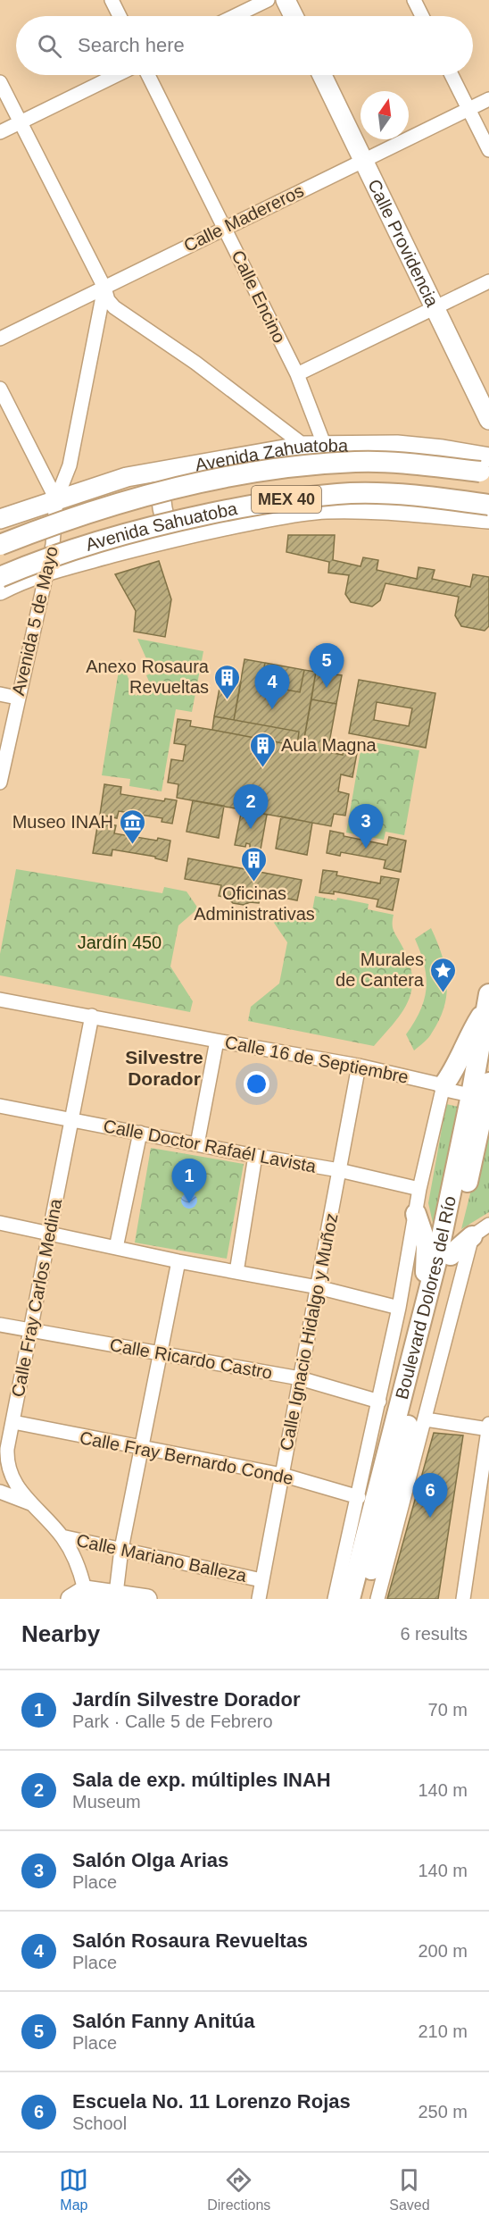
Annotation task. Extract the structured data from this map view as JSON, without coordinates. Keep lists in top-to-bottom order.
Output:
{
  "streets": {
    "main road": ["MEX 40", "Avenida Sahuatoba", "Boulevard Dolores del Río"],
    "street": [
      "Calle Madereros",
      "Calle Providencia",
      "Calle Encino",
      "Avenida Zahuatoba",
      "Avenida 5 de Mayo",
      "Calle 16 de Septiembre",
      "Calle Doctor Rafaél Lavista",
      "Calle Fray Carlos Medina",
      "Calle Ignacio Hidalgo y Muñoz",
      "Calle Ricardo Castro",
      "Calle Fray Bernardo Conde",
      "Calle Mariano Balleza"
    ]
  },
  "crossings": [
    ["Calle Madereros", "Calle Providencia"],
    ["Calle Madereros", "Calle Encino"],
    ["Calle Encino", "Avenida Zahuatoba"],
    ["Avenida Zahuatoba", "Avenida Sahuatoba"],
    ["Avenida Zahuatoba", "Avenida 5 de Mayo"],
    ["Calle 16 de Septiembre", "Calle Fray Carlos Medina"],
    ["Calle 16 de Septiembre", "Boulevard Dolores del Río"],
    ["Calle 16 de Septiembre", "Calle Ignacio Hidalgo y Muñoz"],
    ["Calle Doctor Rafaél Lavista", "Calle Fray Carlos Medina"],
    ["Calle Doctor Rafaél Lavista", "Calle Ignacio Hidalgo y Muñoz"],
    ["Calle Fray Carlos Medina", "Calle Ricardo Castro"],
    ["Calle Fray Carlos Medina", "Calle Fray Bernardo Conde"],
    ["Calle Fray Carlos Medina", "Calle Mariano Balleza"],
    ["Calle Ignacio Hidalgo y Muñoz", "Calle Ricardo Castro"],
    ["Calle Ignacio Hidalgo y Muñoz", "Calle Fray Bernardo Conde"],
    ["Calle Ignacio Hidalgo y Muñoz", "Calle Mariano Balleza"]
  ],
  "districts": ["Silvestre Dorador"],
  "parks": ["Jardín 450"],
  "places": {
    "building": ["Anexo Rosaura Revueltas", "Aula Magna", "Oficinas Administrativas"],
    "museum": ["Museo INAH"],
    "place": ["Murales de Cantera"]
  },
  "north": "top",
  "page": {
    "search": "Search here",
    "pins": [
      "5",
      "4",
      "2",
      "3",
      "1",
      "6"
    ],
    "heading": ["Nearby", "6 results"],
    "list": [
      {
        "mark": "1",
        "name": "Jardín Silvestre Dorador",
        "note": "Park · Calle 5 de Febrero",
        "value": "70 m"
      },
      {
        "mark": "2",
        "name": "Sala de exp. múltiples INAH",
        "note": "Museum",
        "value": "140 m"
      },
      {
        "mark": "3",
        "name": "Salón Olga Arias",
        "note": "Place",
        "value": "140 m"
      },
      {
        "mark": "4",
        "name": "Salón Rosaura Revueltas",
        "note": "Place",
        "value": "200 m"
      },
      {
        "mark": "5",
        "name": "Salón Fanny Anitúa",
        "note": "Place",
        "value": "210 m"
      },
      {
        "mark": "6",
        "name": "Escuela No. 11 Lorenzo Rojas",
        "note": "School",
        "value": "250 m"
      }
    ],
    "nav": ["Map", "Directions", "Saved"]
  }
}
